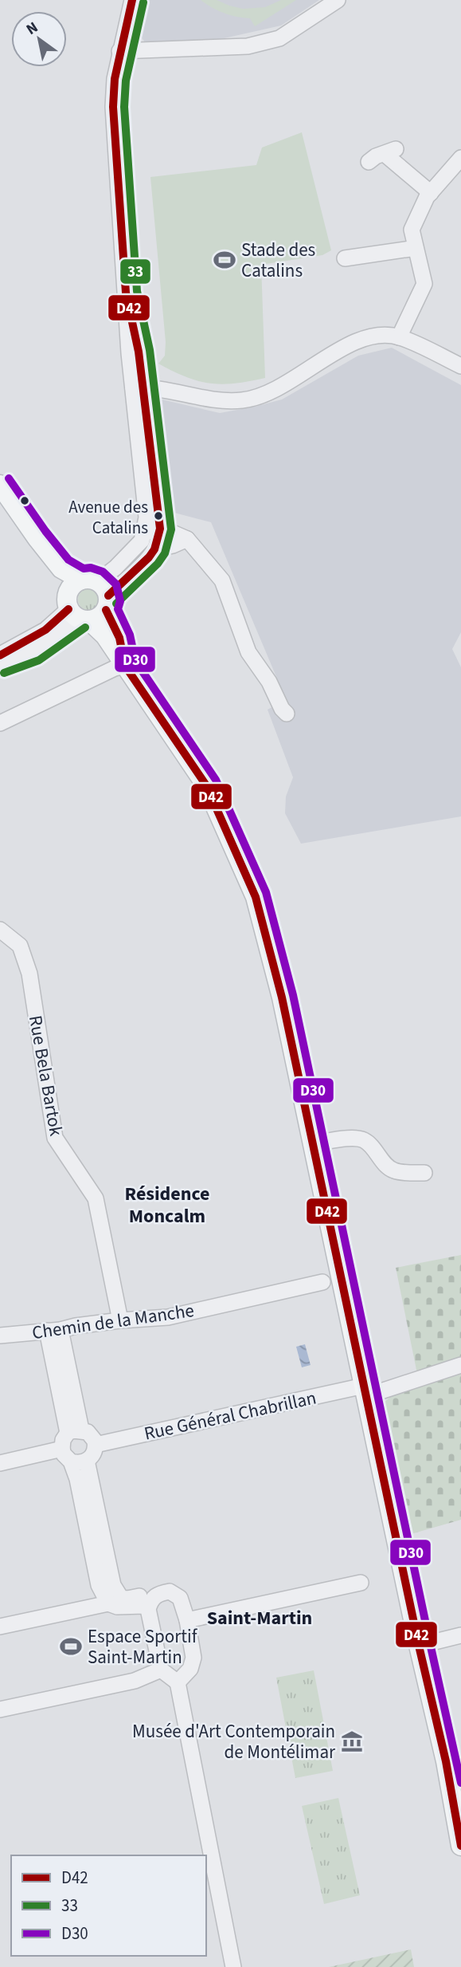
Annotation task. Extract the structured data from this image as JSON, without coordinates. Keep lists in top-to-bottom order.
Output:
{
  "streets": {
    "street": ["Rue Bela Bartok", "Chemin de la Manche", "Rue Général Chabrillan"]
  },
  "crossings": [
    ["Rue Bela Bartok", "Chemin de la Manche"]
  ],
  "districts": ["Résidence Moncalm", "Saint-Martin"],
  "places": {
    "sports": ["Stade des Catalins", "Espace Sportif Saint-Martin"],
    "other": ["Avenue des Catalins"],
    "museum": ["Musée d'Art Contemporain de Montélimar"]
  },
  "lines": ["transit line D42", "transit line 33", "transit line D30"],
  "legend": ["D42", "33", "D30"],
  "north": "top left"
}
